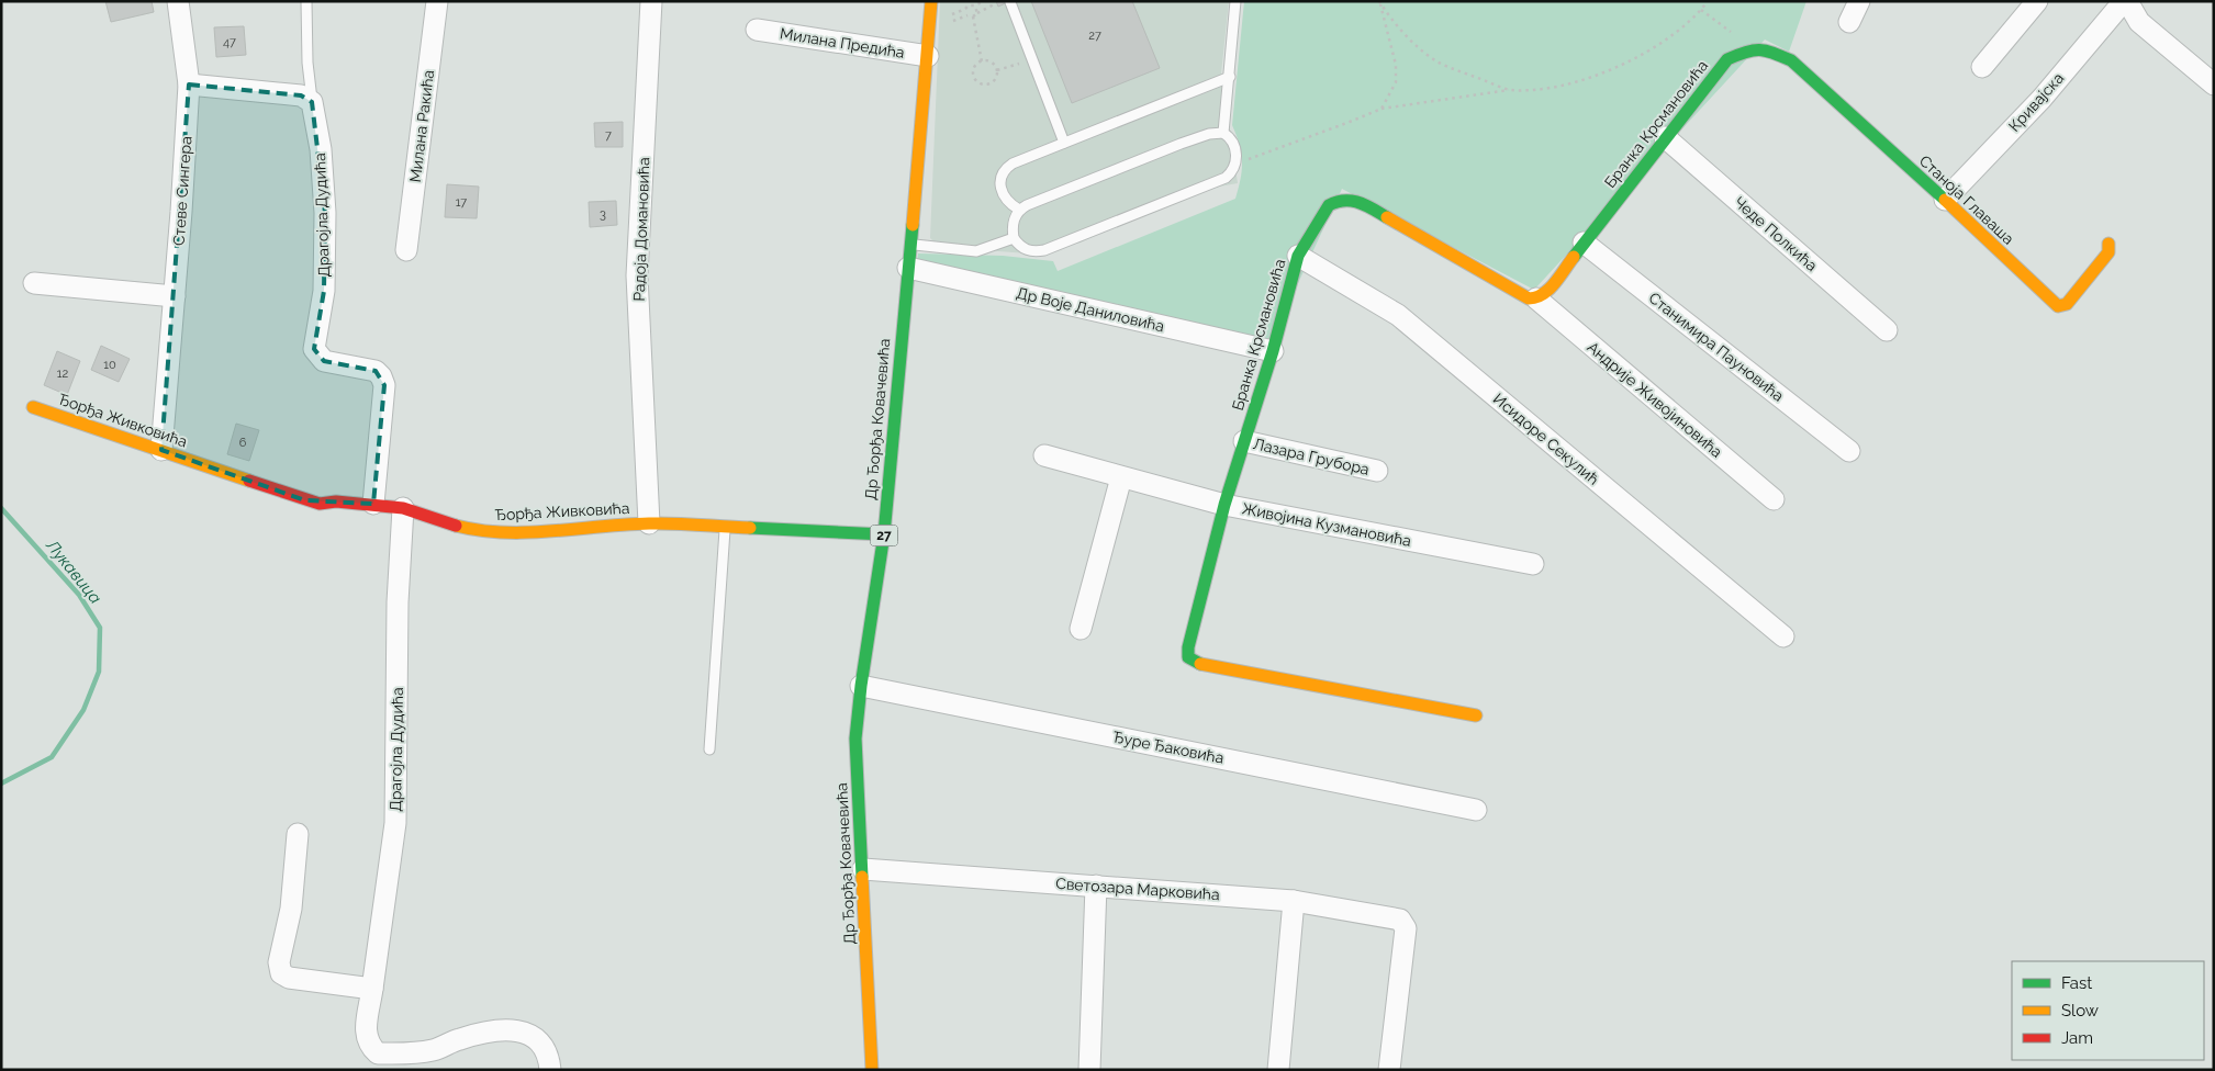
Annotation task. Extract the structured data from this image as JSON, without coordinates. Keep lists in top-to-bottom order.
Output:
{
  "streets": {
    "street": [
      "Милана Предића",
      "Кривајска",
      "Бранка Крсмановића",
      "Милана Ракића",
      "Стеве Сингера",
      "Станоја Главаша",
      "Драгојла Дудића",
      "Радоја Домановића",
      "Чеде Полкића",
      "Др Воје Даниловића",
      "Станимира Пауновића",
      "Андрије Живојиновића",
      "Др Ђорђа Ковачевића",
      "Ђорђа Живковића",
      "Исидоре Секулић",
      "Лазара Грубора",
      "Живојина Кузмановића",
      "27",
      "Ђуре Ђаковића",
      "Светозара Марковића"
    ]
  },
  "crossings": [
    ["Милана Предића", "Др Ђорђа Ковачевића"],
    ["Кривајска", "Станоја Главаша"],
    ["Бранка Крсмановића", "Станоја Главаша"],
    ["Бранка Крсмановића", "Чеде Полкића"],
    ["Бранка Крсмановића", "Др Воје Даниловића"],
    ["Бранка Крсмановића", "Станимира Пауновића"],
    ["Бранка Крсмановића", "Андрије Живојиновића"],
    ["Бранка Крсмановића", "Исидоре Секулић"],
    ["Бранка Крсмановића", "Лазара Грубора"],
    ["Бранка Крсмановића", "Живојина Кузмановића"],
    ["Стеве Сингера", "Ђорђа Живковића"],
    ["Драгојла Дудића", "Ђорђа Живковића"],
    ["Радоја Домановића", "Ђорђа Живковића"],
    ["Др Воје Даниловића", "Др Ђорђа Ковачевића"],
    ["Др Ђорђа Ковачевића", "Ђорђа Живковића"],
    ["Др Ђорђа Ковачевића", "Ђуре Ђаковића"],
    ["Др Ђорђа Ковачевића", "Светозара Марковића"]
  ],
  "water": ["Лукавица"],
  "house_numbers": [
    "27",
    "47",
    "7",
    "17",
    "3",
    "10",
    "12",
    "6"
  ],
  "legend": ["Fast", "Slow", "Jam"]
}
